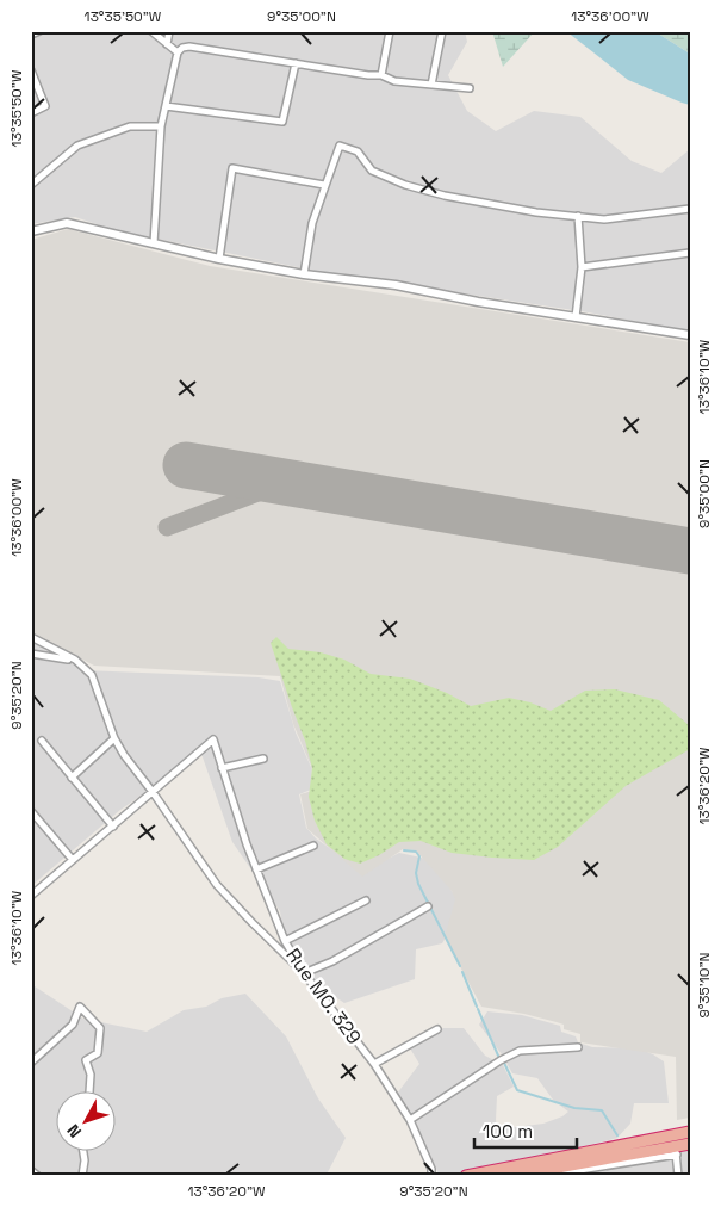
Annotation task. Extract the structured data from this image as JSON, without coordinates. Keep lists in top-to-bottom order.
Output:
{
  "streets": {
    "street": ["Rue MO. 329"]
  },
  "scale_bar": "100 m",
  "north": "bottom left",
  "coordinates": [
    "13°35'50\"W",
    "9°35'00\"N",
    "13°36'00\"W",
    "13°36'10\"W",
    "9°35'20\"N",
    "13°36'20\"W",
    "9°35'10\"N"
  ]
}
